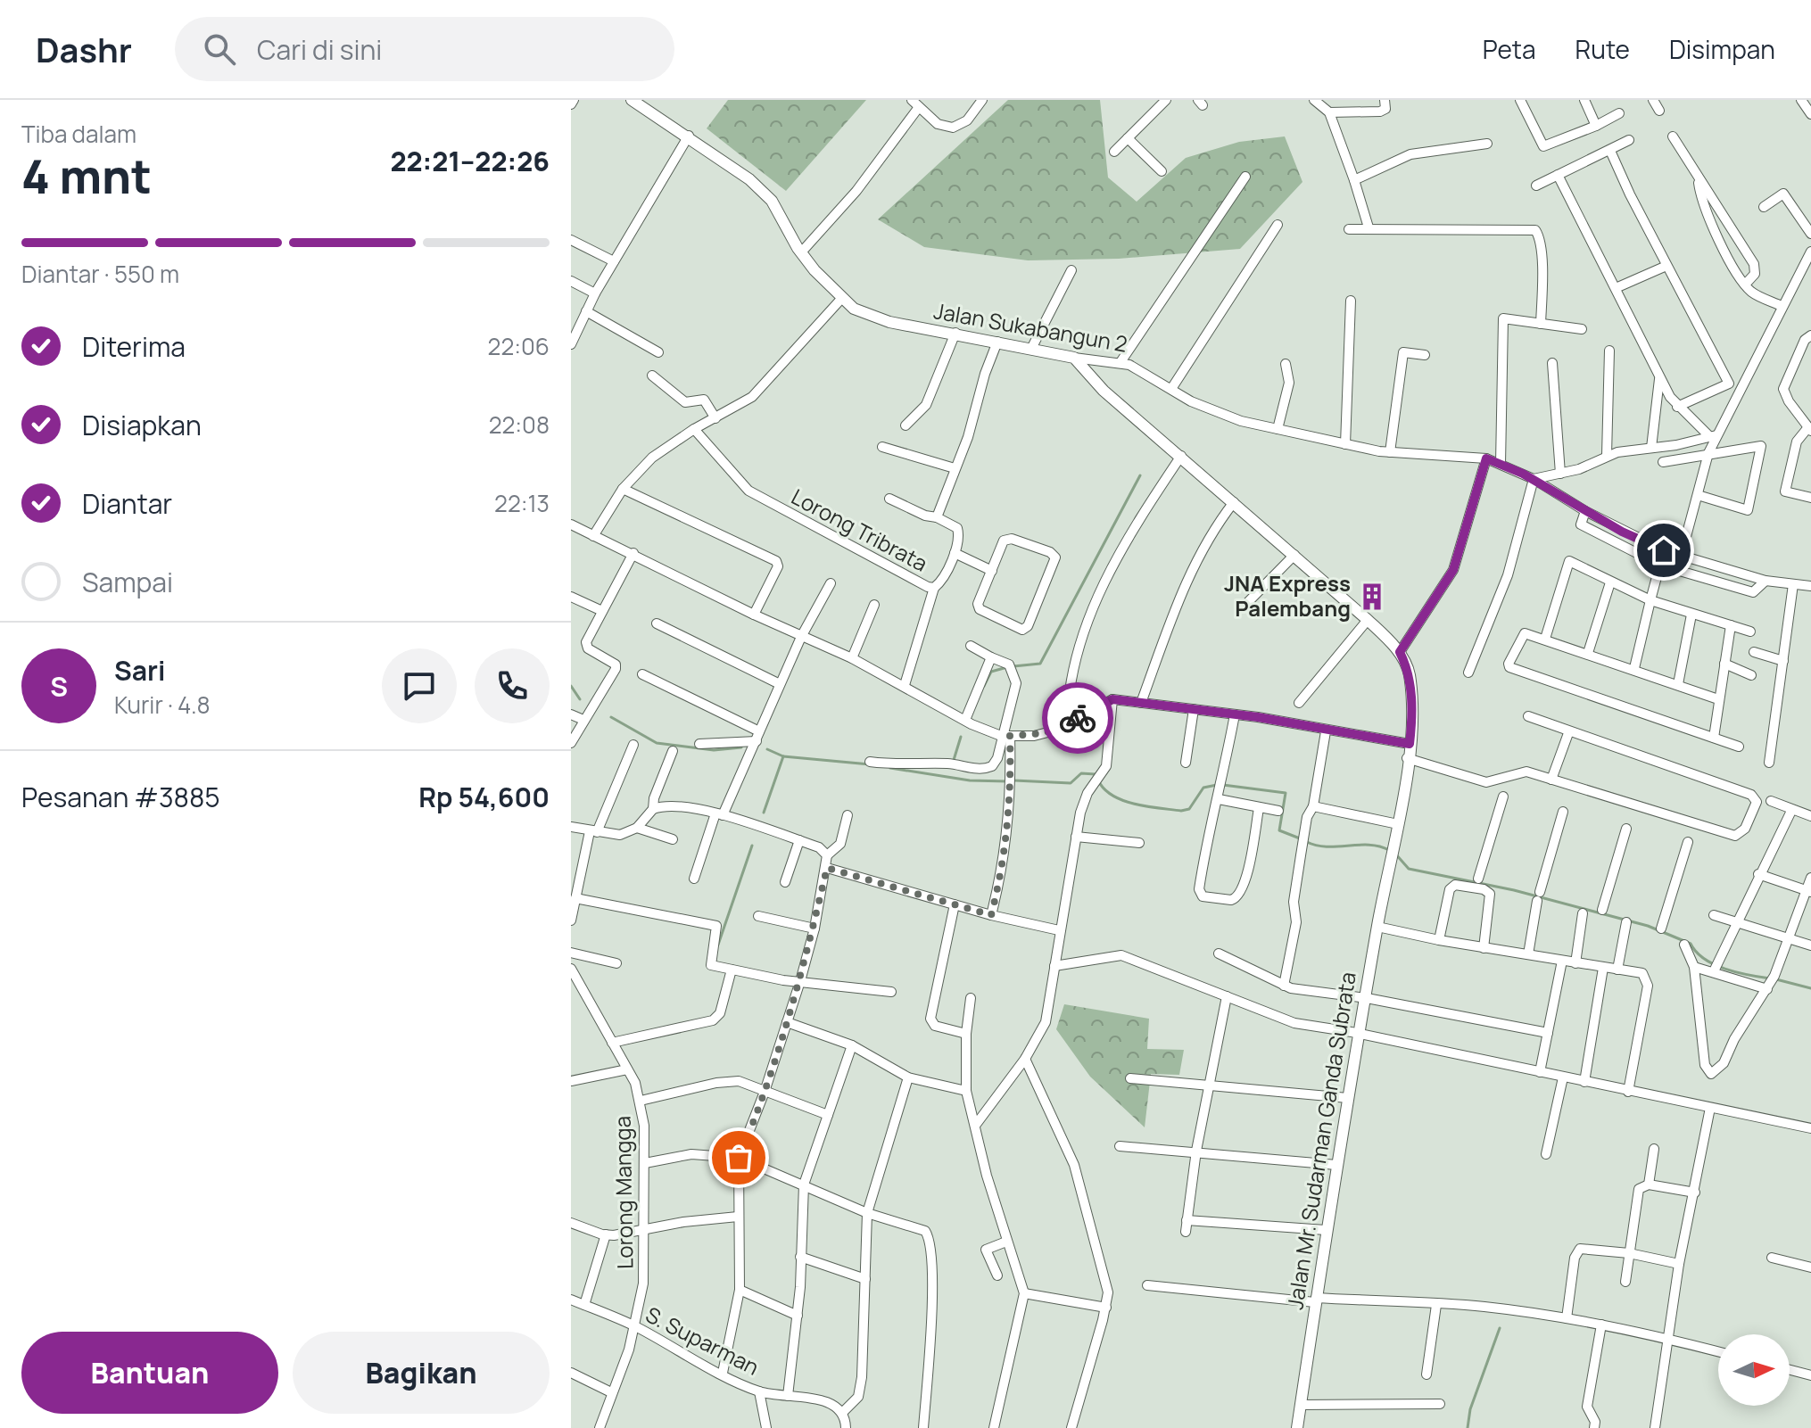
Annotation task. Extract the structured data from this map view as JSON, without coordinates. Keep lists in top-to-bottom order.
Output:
{
  "streets": {
    "street": [
      "Jalan Sukabangun 2",
      "Lorong Tribrata",
      "Jalan Mr. Sudarman Ganda Subrata",
      "Lorong Mangga",
      "S. Suparman"
    ]
  },
  "crossings": [
    ["Lorong Mangga", "S. Suparman"]
  ],
  "places": {
    "building": ["JNA Express Palembang"]
  },
  "north": "right",
  "page": {
    "header": "Dashr",
    "search": "Cari di sini",
    "nav": ["Peta", "Rute", "Disimpan"],
    "heading": ["4 mnt", "Tiba dalam", "22:21–22:26"],
    "panel": [
      "Sari",
      "Kurir · 4.8",
      "Pesanan #3885",
      "Rp 54,600"
    ],
    "bar": "Diantar · 550 m",
    "list": [
      ["Diterima", "22:06"],
      ["Disiapkan", "22:08"],
      ["Diantar", "22:13"],
      "Sampai"
    ],
    "round": "S",
    "buttons": ["Bantuan", "Bagikan"]
  }
}
